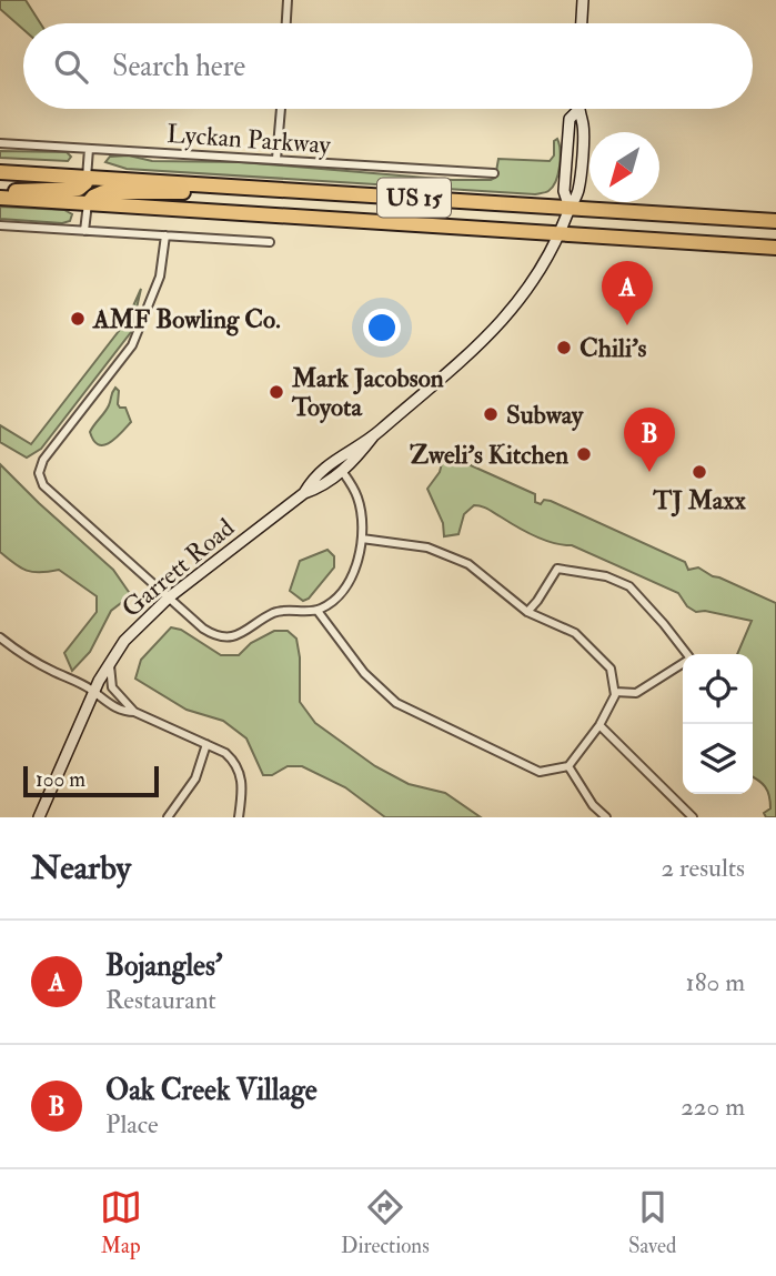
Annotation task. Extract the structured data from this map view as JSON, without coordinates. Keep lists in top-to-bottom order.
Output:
{
  "streets": {
    "highway": ["US 15"],
    "street": ["Lyckan Parkway", "Garrett Road"]
  },
  "crossings": [
    ["US 15", "Garrett Road"]
  ],
  "places": [
    "AMF Bowling Co.",
    "Chili's",
    "Mark Jacobson Toyota",
    "Subway",
    "Zweli's Kitchen",
    "TJ Maxx"
  ],
  "scale_bar": "100 m",
  "north": "bottom left",
  "page": {
    "search": "Search here",
    "pins": ["A", "B"],
    "scale": "100 m",
    "heading": ["Nearby", "2 results"],
    "list": [
      {
        "mark": "A",
        "name": "Bojangles'",
        "note": "Restaurant",
        "value": "180 m"
      },
      {
        "mark": "B",
        "name": "Oak Creek Village",
        "note": "Place",
        "value": "220 m"
      }
    ],
    "nav": ["Map", "Directions", "Saved"]
  }
}
